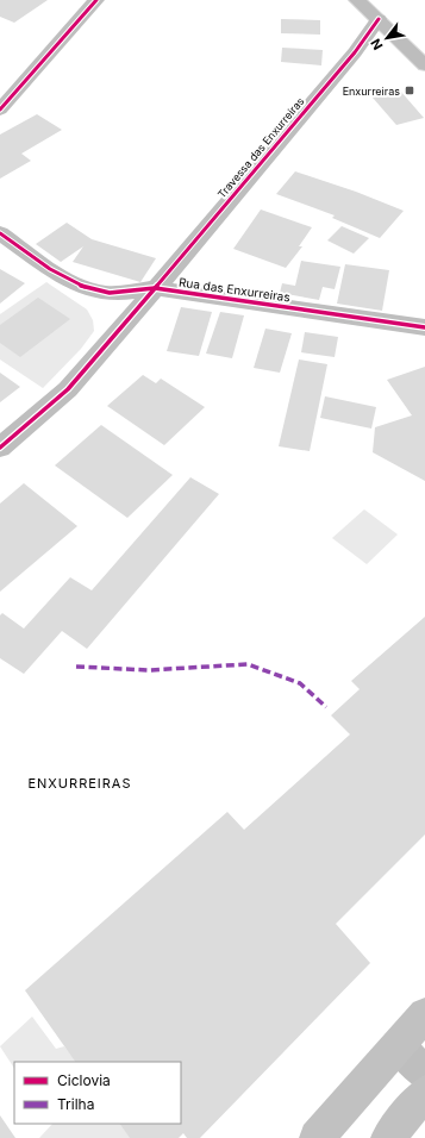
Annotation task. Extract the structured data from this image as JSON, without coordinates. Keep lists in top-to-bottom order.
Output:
{
  "streets": {
    "street": ["Travessa das Enxurreiras", "Rua das Enxurreiras"]
  },
  "crossings": [
    ["Travessa das Enxurreiras", "Rua das Enxurreiras"]
  ],
  "districts": ["ENXURREIRAS"],
  "places": {
    "transit": ["Enxurreiras"]
  },
  "legend": ["Ciclovia", "Trilha"],
  "north": "bottom left"
}
